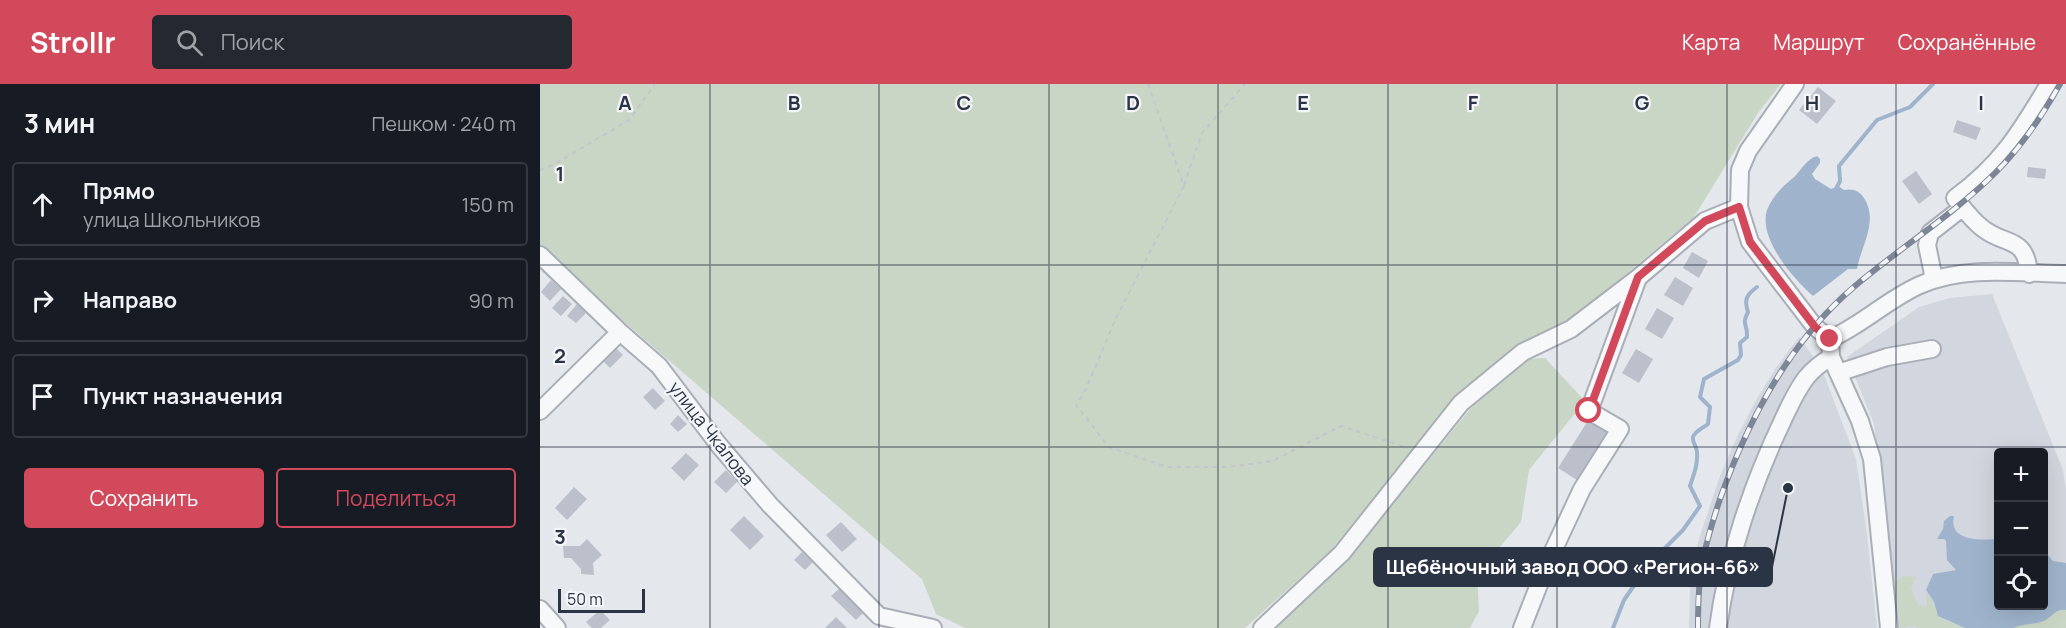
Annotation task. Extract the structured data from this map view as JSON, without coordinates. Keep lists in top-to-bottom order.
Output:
{
  "streets": {
    "street": ["улица Чкалова"]
  },
  "places": ["Щебёночный завод ООО «Регион-66»"],
  "scale_bar": "50 m",
  "page": {
    "header": "Strollr",
    "search": "Поиск",
    "nav": ["Карта", "Маршрут", "Сохранённые"],
    "heading": ["3 мин", "Пешком · 240 m"],
    "list": [
      ["Прямо", "улица Школьников", "150 m"],
      ["Направо", "90 m"],
      "Пункт назначения"
    ],
    "map_buttons": ["+", "−"],
    "buttons": ["Сохранить", "Поделиться"],
    "scale": "50 m"
  },
  "grid": {
    "columns": [
      "A",
      "B",
      "C",
      "D",
      "E",
      "F",
      "G",
      "H",
      "I"
    ],
    "rows": ["1", "2", "3"]
  }
}
